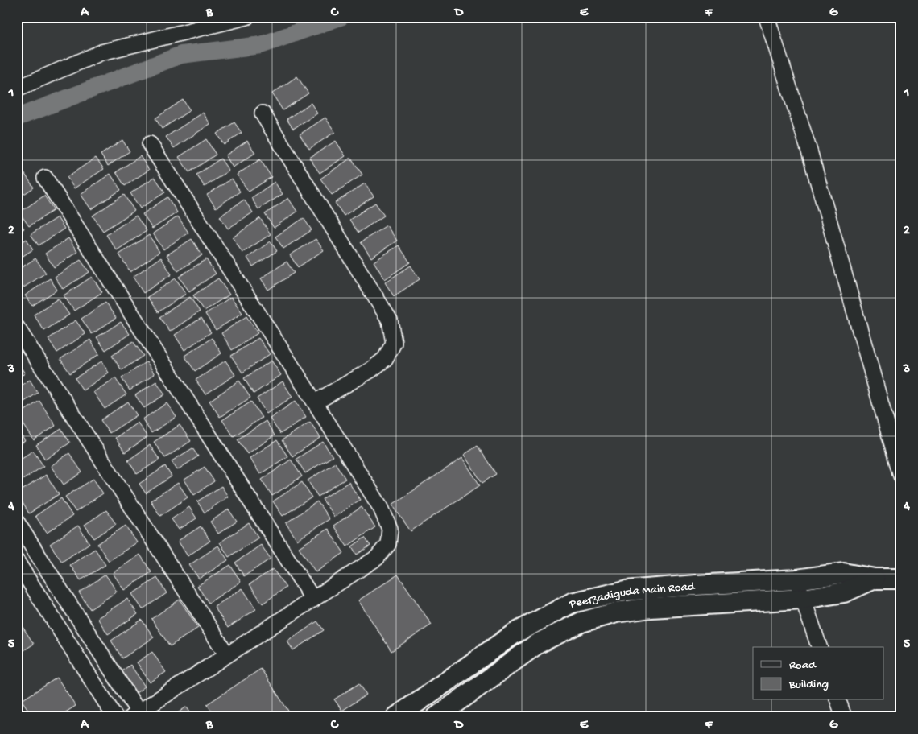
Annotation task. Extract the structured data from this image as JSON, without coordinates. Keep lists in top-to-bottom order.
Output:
{
  "streets": {
    "street": ["Peerzadiguda Main Road"]
  },
  "legend": ["Road", "Building"],
  "grid": {
    "columns": [
      "A",
      "B",
      "C",
      "D",
      "E",
      "F",
      "G"
    ],
    "rows": [
      "1",
      "2",
      "3",
      "4",
      "5"
    ]
  }
}
